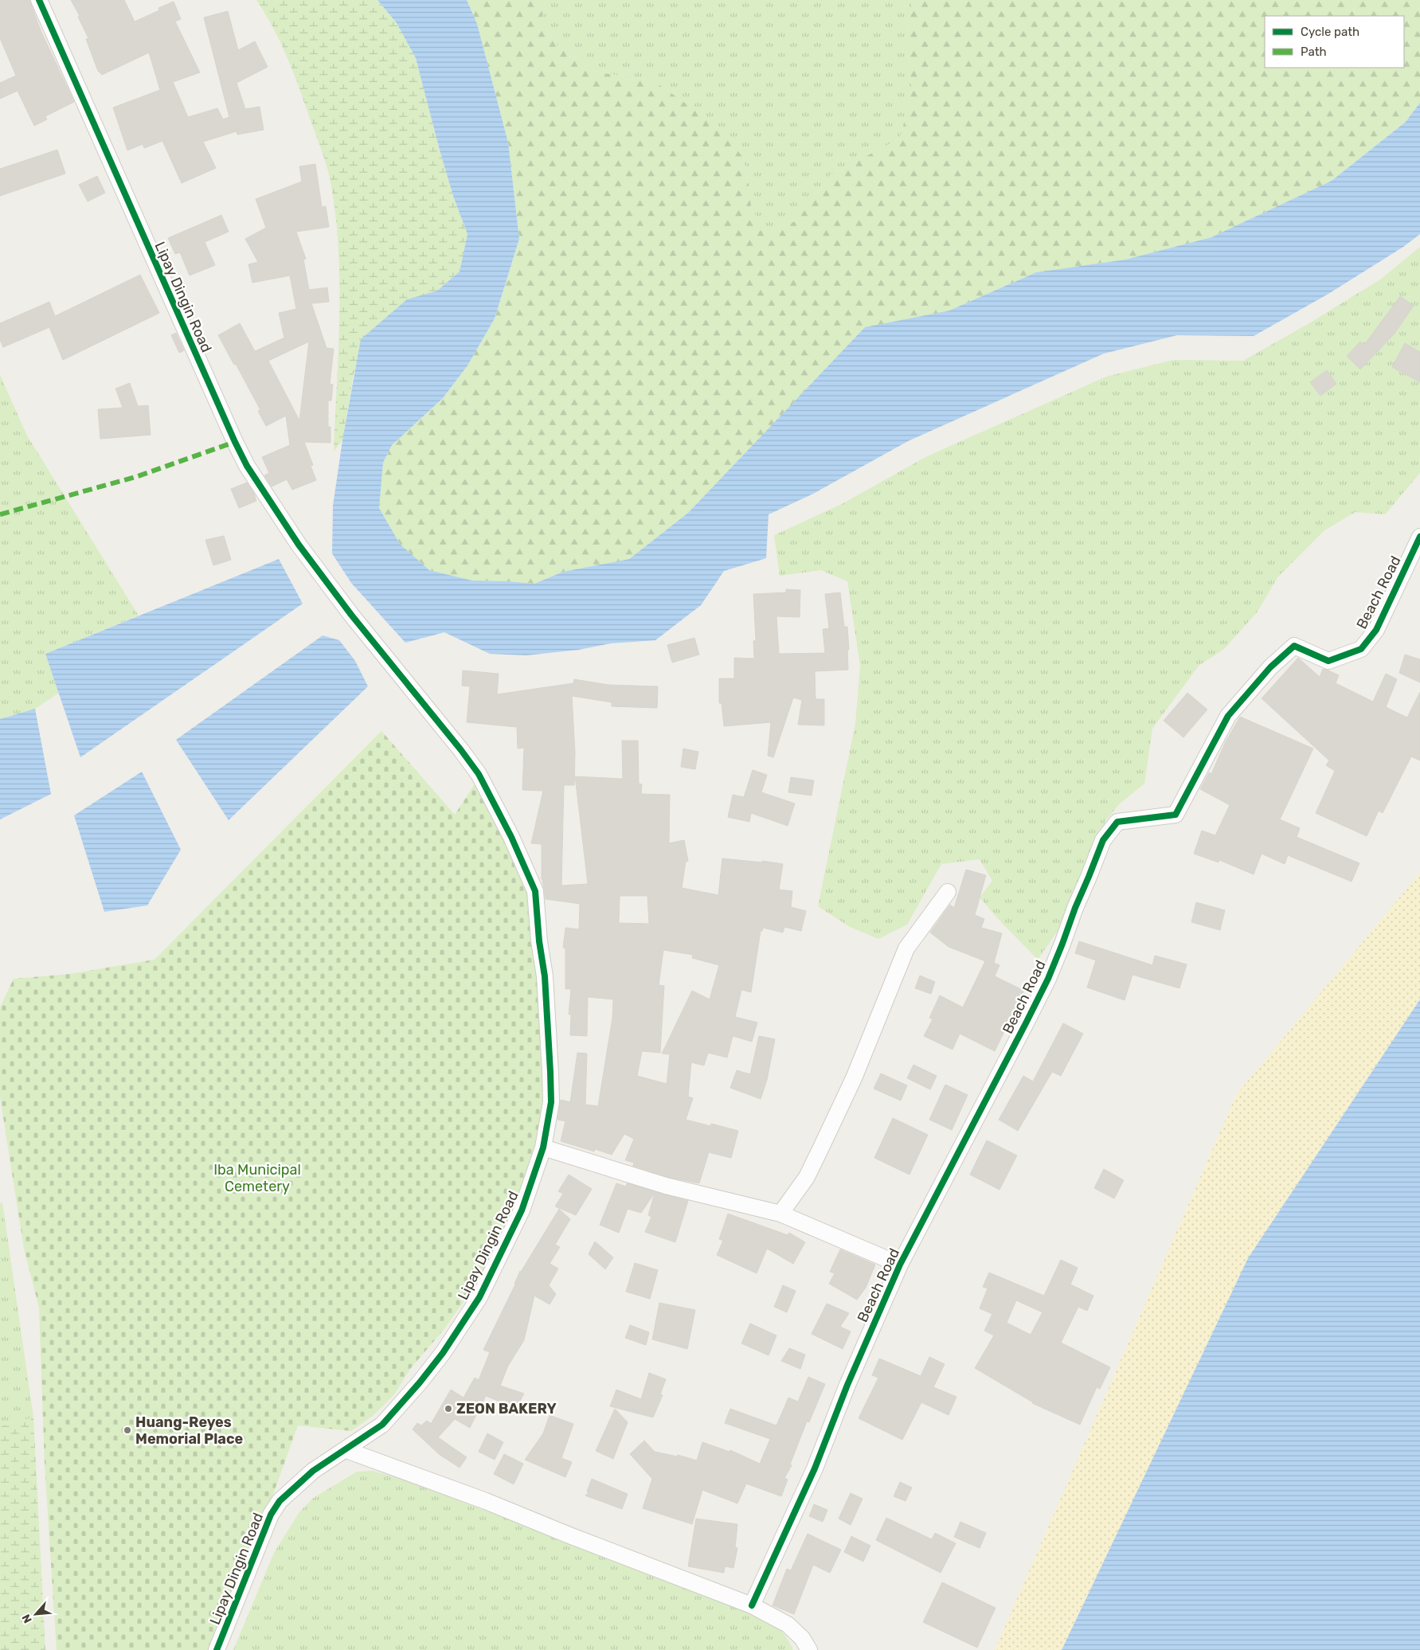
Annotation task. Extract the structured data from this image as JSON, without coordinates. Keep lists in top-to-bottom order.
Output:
{
  "streets": {
    "street": ["Lipay Dingin Road", "Beach Road"]
  },
  "parks": ["Iba Municipal Cemetery"],
  "places": ["ZEON BAKERY", "Huang-Reyes Memorial Place"],
  "legend": ["Cycle path", "Path"],
  "north": "bottom left"
}
